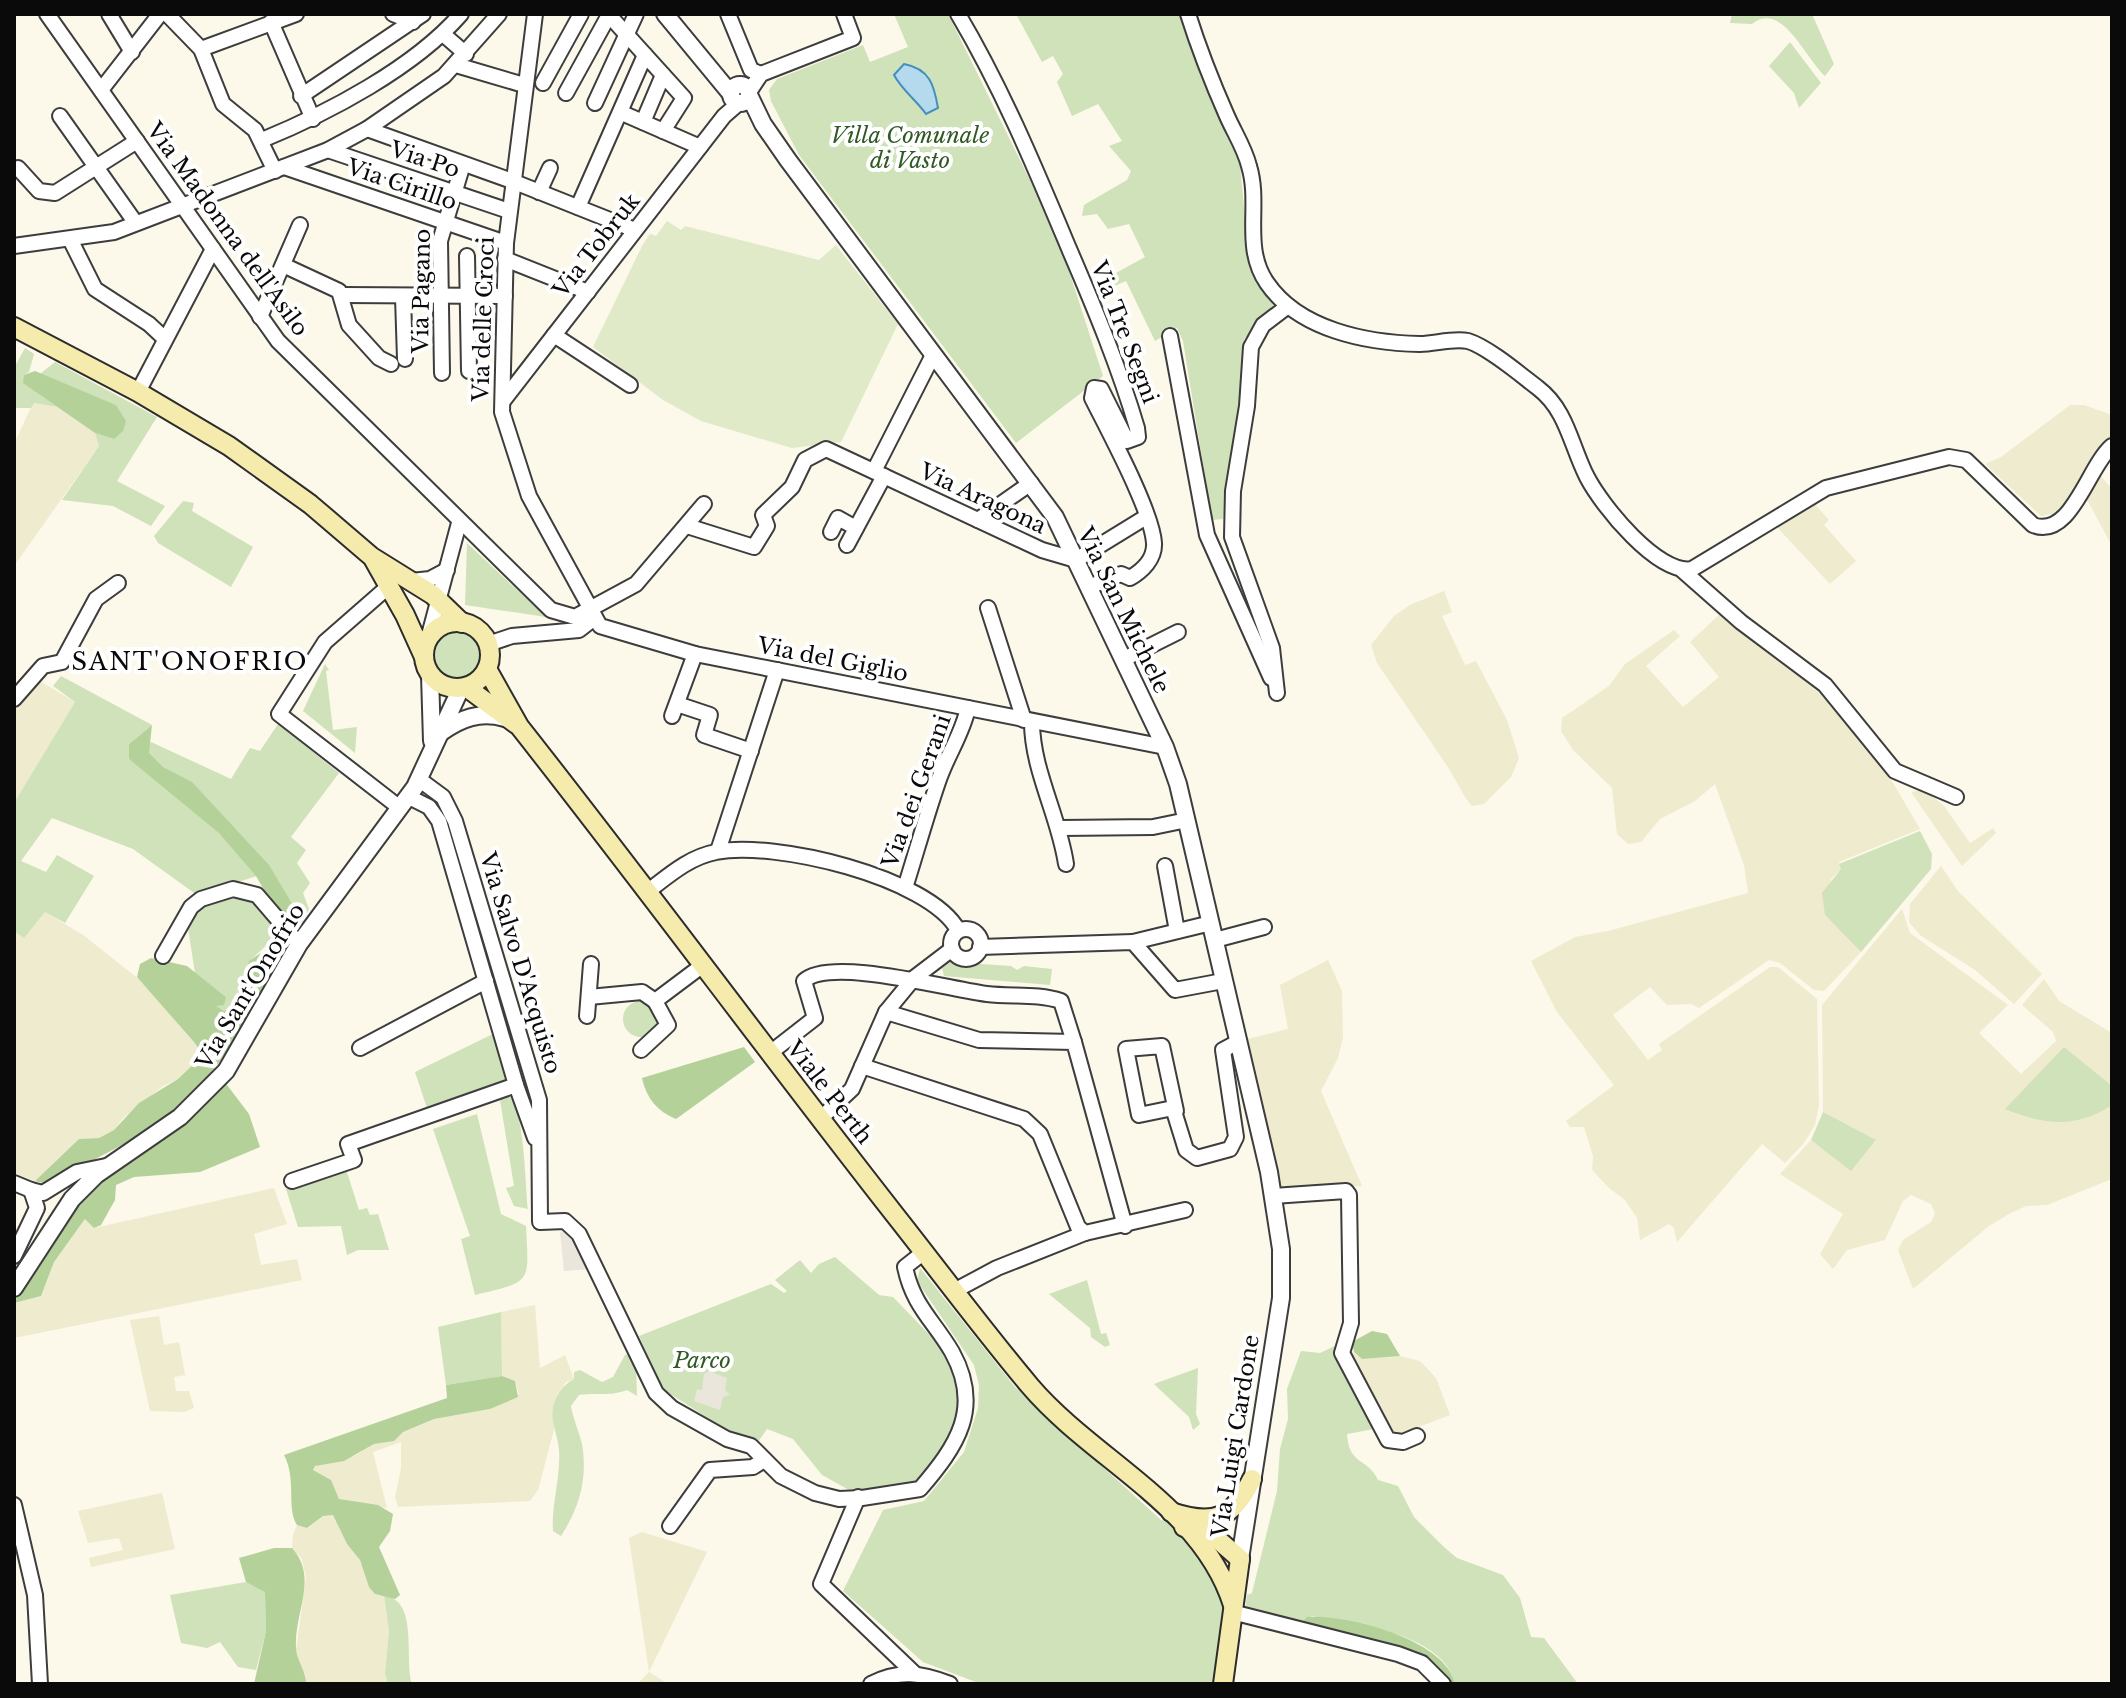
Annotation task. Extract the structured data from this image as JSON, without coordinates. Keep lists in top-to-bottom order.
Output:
{
  "streets": {
    "main road": ["Viale Perth", "Via Luigi Cardone"],
    "street": [
      "Via Po",
      "Via Cirillo",
      "Via Madonna dell'Asilo",
      "Via Tobruk",
      "Via Pagano",
      "Via delle Croci",
      "Via Tre Segni",
      "Via Aragona",
      "Via San Michele",
      "Via del Giglio",
      "Via dei Gerani",
      "Via Salvo D'Acquisto",
      "Via Sant'Onofrio"
    ]
  },
  "crossings": [
    ["Via Po", "Via Pagano"],
    ["Via Po", "Via delle Croci"],
    ["Via Cirillo", "Via Pagano"],
    ["Via Cirillo", "Via delle Croci"],
    ["Via Tobruk", "Via delle Croci"],
    ["Via Tobruk", "Via San Michele"],
    ["Via delle Croci", "Via del Giglio"],
    ["Via Aragona", "Via San Michele"],
    ["Via San Michele", "Via del Giglio"],
    ["Via San Michele", "Via Luigi Cardone"],
    ["Via del Giglio", "Via dei Gerani"],
    ["Via Salvo D'Acquisto", "Via Sant'Onofrio"],
    ["Via Sant'Onofrio", "Viale Perth"],
    ["Viale Perth", "Via Luigi Cardone"]
  ],
  "districts": ["SANT'ONOFRIO"],
  "parks": ["Villa Comunale di Vasto", "Parco"]
}
